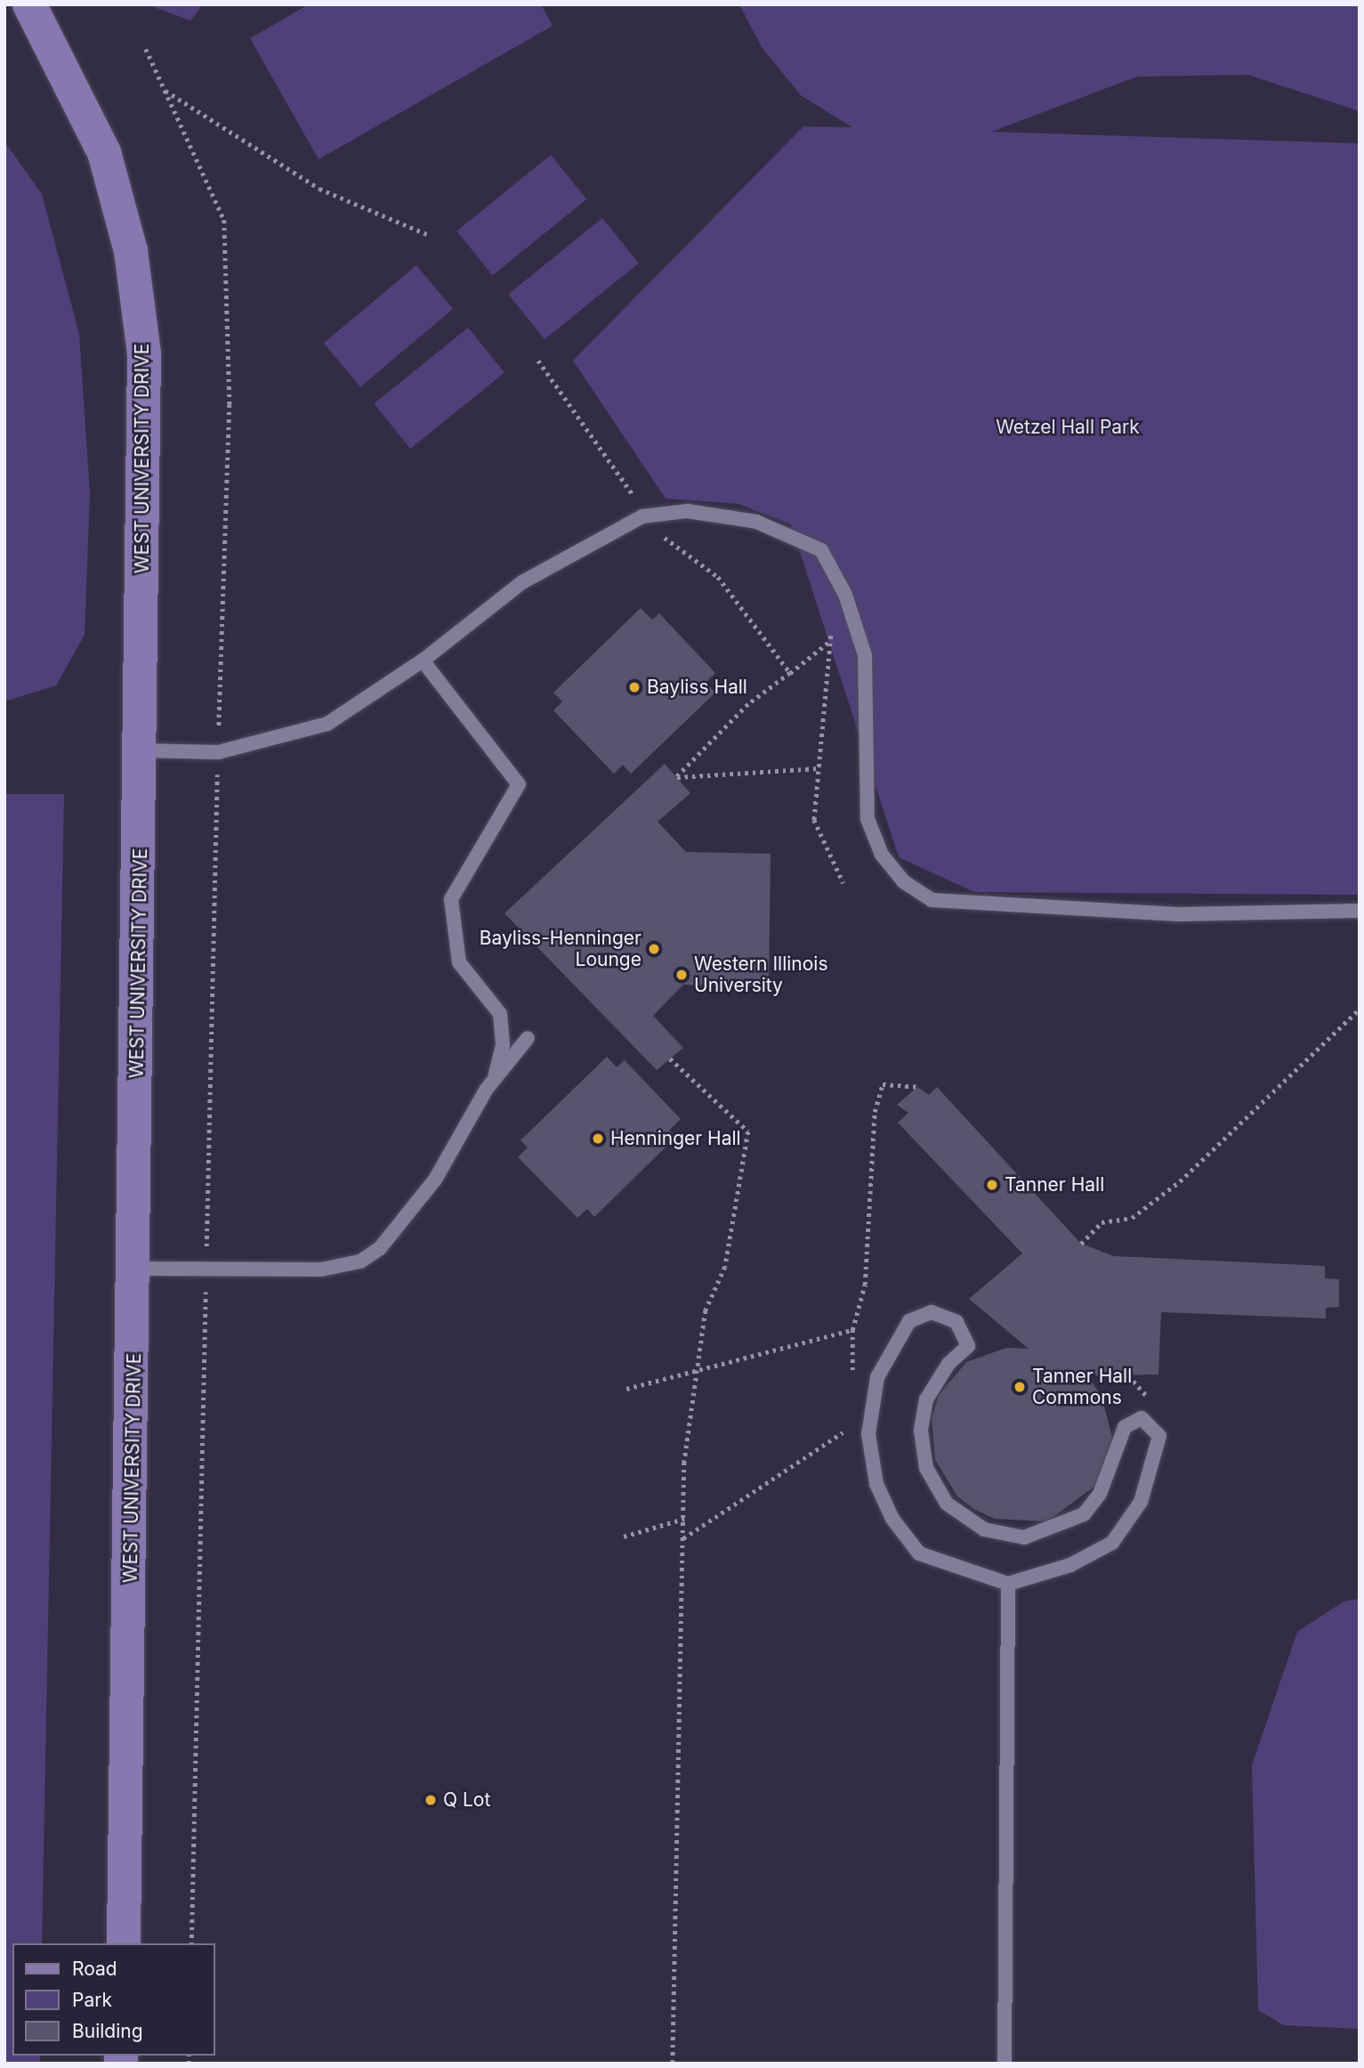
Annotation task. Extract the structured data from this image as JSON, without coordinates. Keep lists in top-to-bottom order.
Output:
{
  "streets": {
    "street": ["WEST UNIVERSITY DRIVE"]
  },
  "parks": ["Wetzel Hall Park"],
  "places": [
    "Bayliss Hall",
    "Bayliss-Henninger Lounge",
    "Western Illinois University",
    "Henninger Hall",
    "Tanner Hall",
    "Tanner Hall Commons",
    "Q Lot"
  ],
  "legend": ["Road", "Park", "Building"]
}
